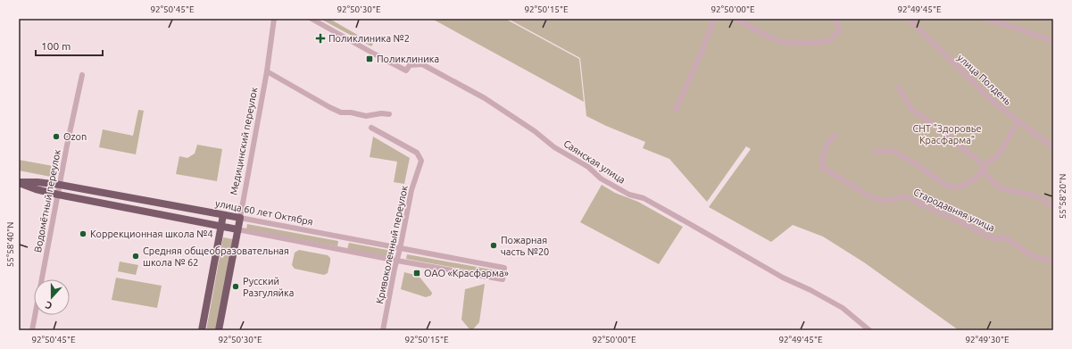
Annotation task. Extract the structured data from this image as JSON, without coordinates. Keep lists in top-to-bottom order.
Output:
{
  "streets": {
    "main road": ["Медицинский переулок", "улица 60 лет Октября"],
    "street": [
      "улица Полдень",
      "Саянская улица",
      "Водомётный переулок",
      "Стародавняя улица",
      "Кривоколенный переулок"
    ]
  },
  "crossings": [
    ["Медицинский переулок", "улица 60 лет Октября"],
    ["Водомётный переулок", "улица 60 лет Октября"],
    ["улица 60 лет Октября", "Кривоколенный переулок"]
  ],
  "parks": ["СНТ \"Здоровье Красфарма\""],
  "places": {
    "health": ["Поликлиника №2"],
    "transit": ["Поликлиника", "ОАО «Красфарма»"],
    "other": [
      "Ozon",
      "Коррекционная школа №4",
      "Пожарная часть №20",
      "Средняя общеобразовательная школа № 62",
      "Русский Разгуляйка"
    ]
  },
  "scale_bar": "100 m",
  "north": "bottom",
  "coordinates": [
    "92°50'45\"E",
    "92°50'30\"E",
    "92°50'15\"E",
    "92°50'00\"E",
    "92°49'45\"E",
    "55°58'20\"N",
    "55°58'40\"N",
    "92°49'30\"E"
  ]
}
